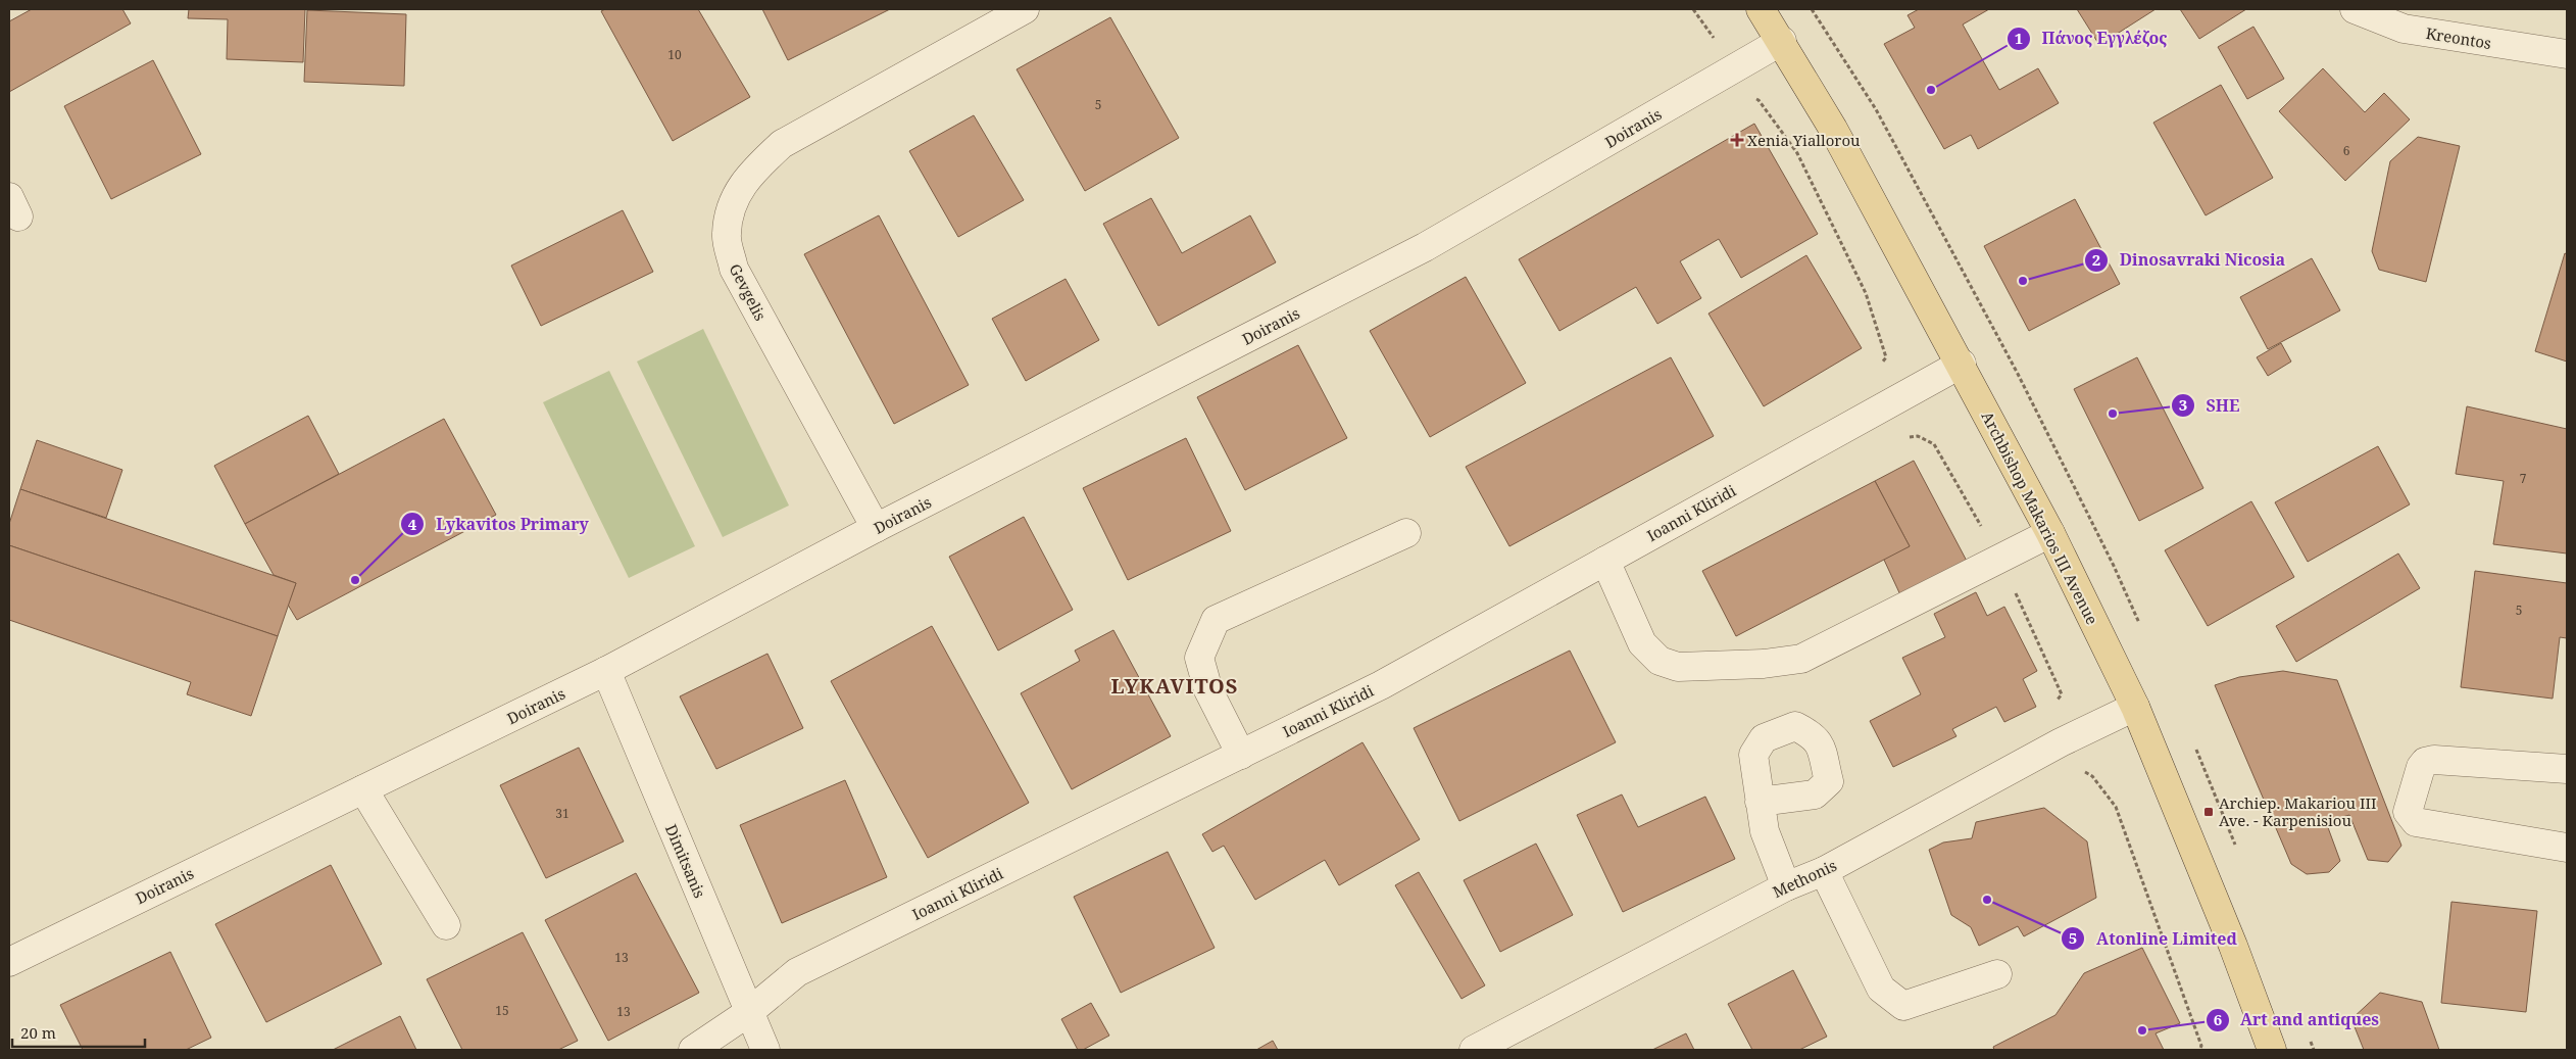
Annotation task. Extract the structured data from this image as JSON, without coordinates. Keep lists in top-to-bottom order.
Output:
{
  "streets": {
    "main road": ["Archbishop Makarios III Avenue"],
    "street": [
      "Kreontos",
      "Doiranis",
      "Gevgelis",
      "Ioanni Kliridi",
      "Dimitsanis",
      "Methonis"
    ]
  },
  "crossings": [
    ["Doiranis", "Gevgelis"],
    ["Doiranis", "Archbishop Makarios III Avenue"],
    ["Doiranis", "Dimitsanis"],
    ["Ioanni Kliridi", "Archbishop Makarios III Avenue"],
    ["Ioanni Kliridi", "Dimitsanis"],
    ["Archbishop Makarios III Avenue", "Methonis"]
  ],
  "districts": ["LYKAVITOS"],
  "places": {
    "other": [
      "Πάνος Εγγλέζος",
      "Dinosavraki Nicosia",
      "SHE",
      "Lykavitos Primary",
      "Atonline Limited",
      "Art and antiques"
    ],
    "health": ["Xenia Yiallorou"],
    "transit": ["Archiep. Makariou III Ave. - Karpenisiou"]
  },
  "house_numbers": [
    "10",
    "5",
    "6",
    "7",
    "5",
    "31",
    "13",
    "15",
    "13"
  ],
  "scale_bar": "20 m"
}
